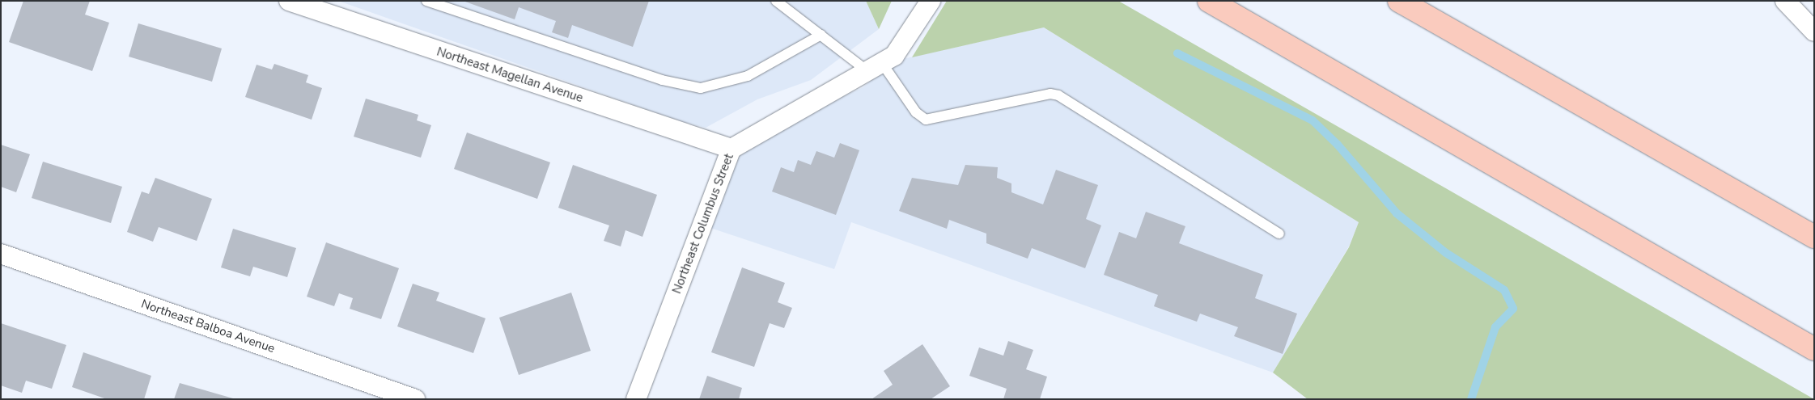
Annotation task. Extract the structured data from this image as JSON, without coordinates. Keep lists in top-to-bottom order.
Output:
{
  "streets": {
    "street": ["Northeast Magellan Avenue", "Northeast Columbus Street", "Northeast Balboa Avenue"]
  },
  "crossings": [
    ["Northeast Magellan Avenue", "Northeast Columbus Street"]
  ]
}
